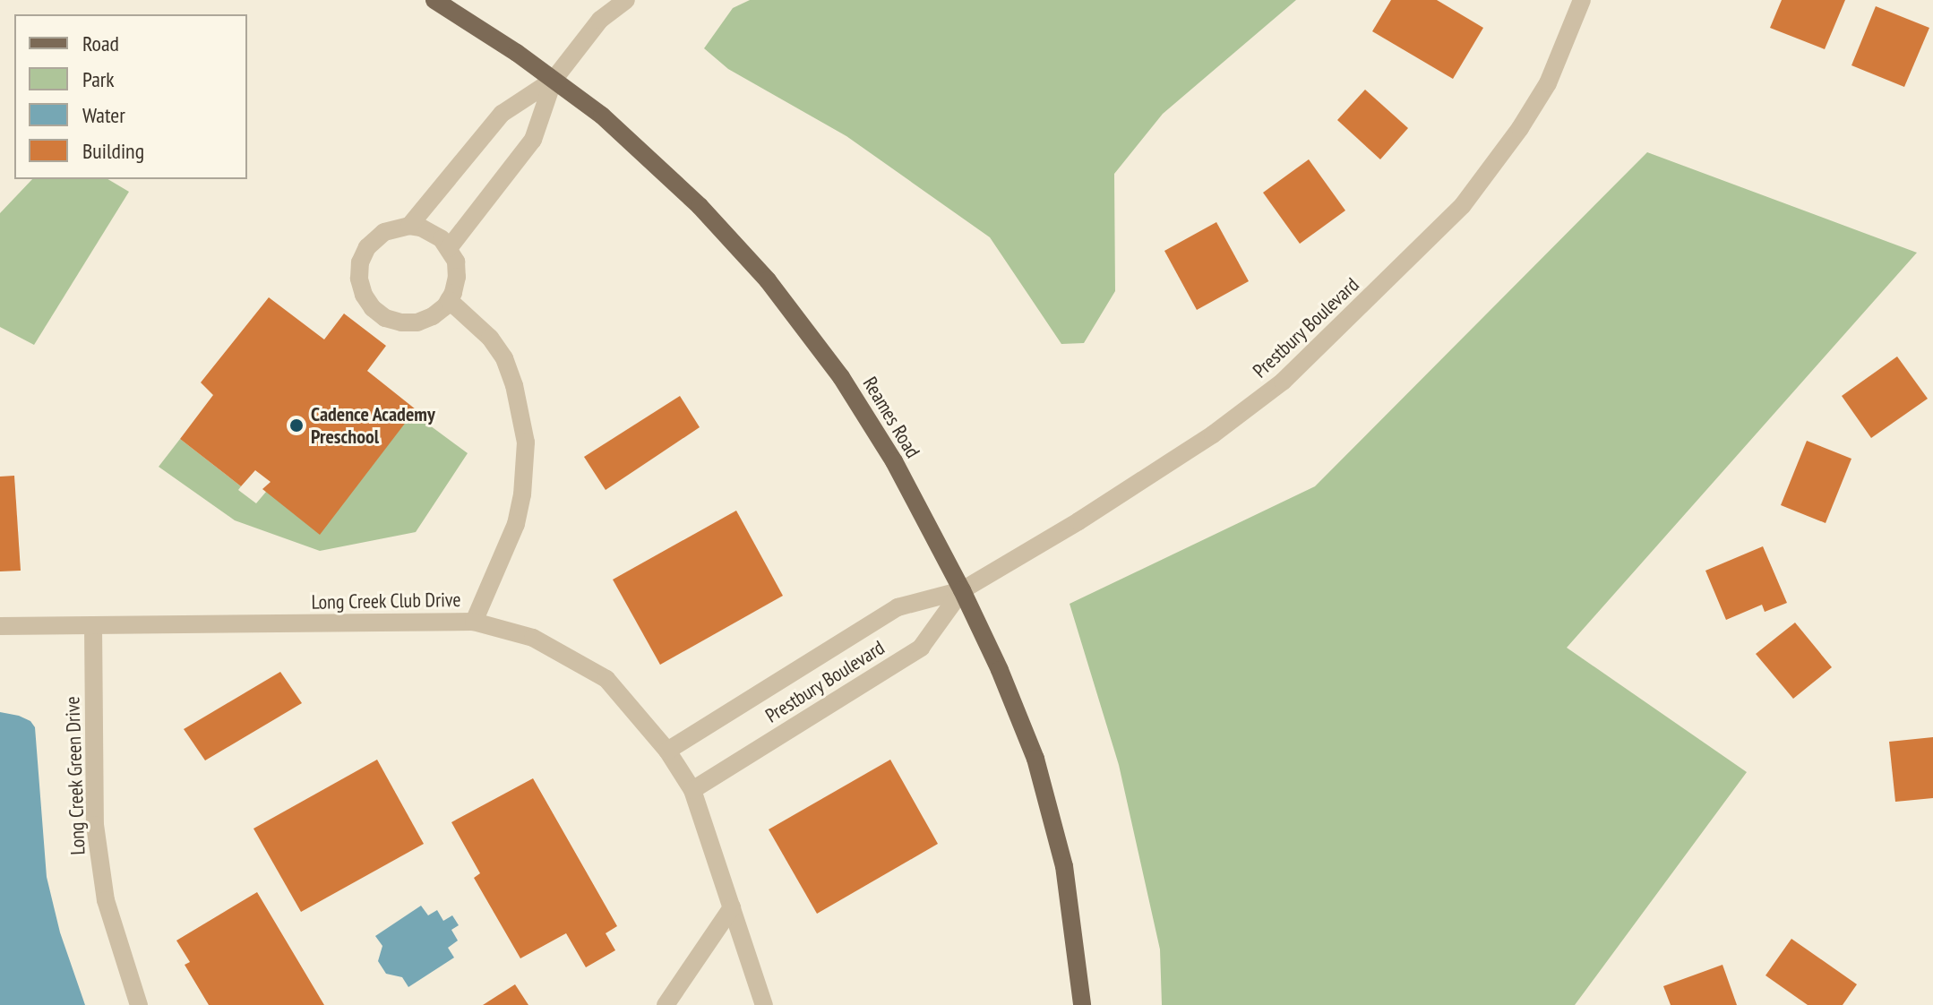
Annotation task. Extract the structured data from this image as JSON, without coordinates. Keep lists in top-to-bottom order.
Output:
{
  "streets": {
    "main road": ["Reames Road"],
    "street": ["Prestbury Boulevard", "Long Creek Club Drive", "Long Creek Green Drive"]
  },
  "crossings": [
    ["Prestbury Boulevard", "Reames Road"],
    ["Prestbury Boulevard", "Long Creek Club Drive"],
    ["Long Creek Club Drive", "Long Creek Green Drive"]
  ],
  "places": ["Cadence Academy Preschool"],
  "legend": [
    "Road",
    "Park",
    "Water",
    "Building"
  ]
}
